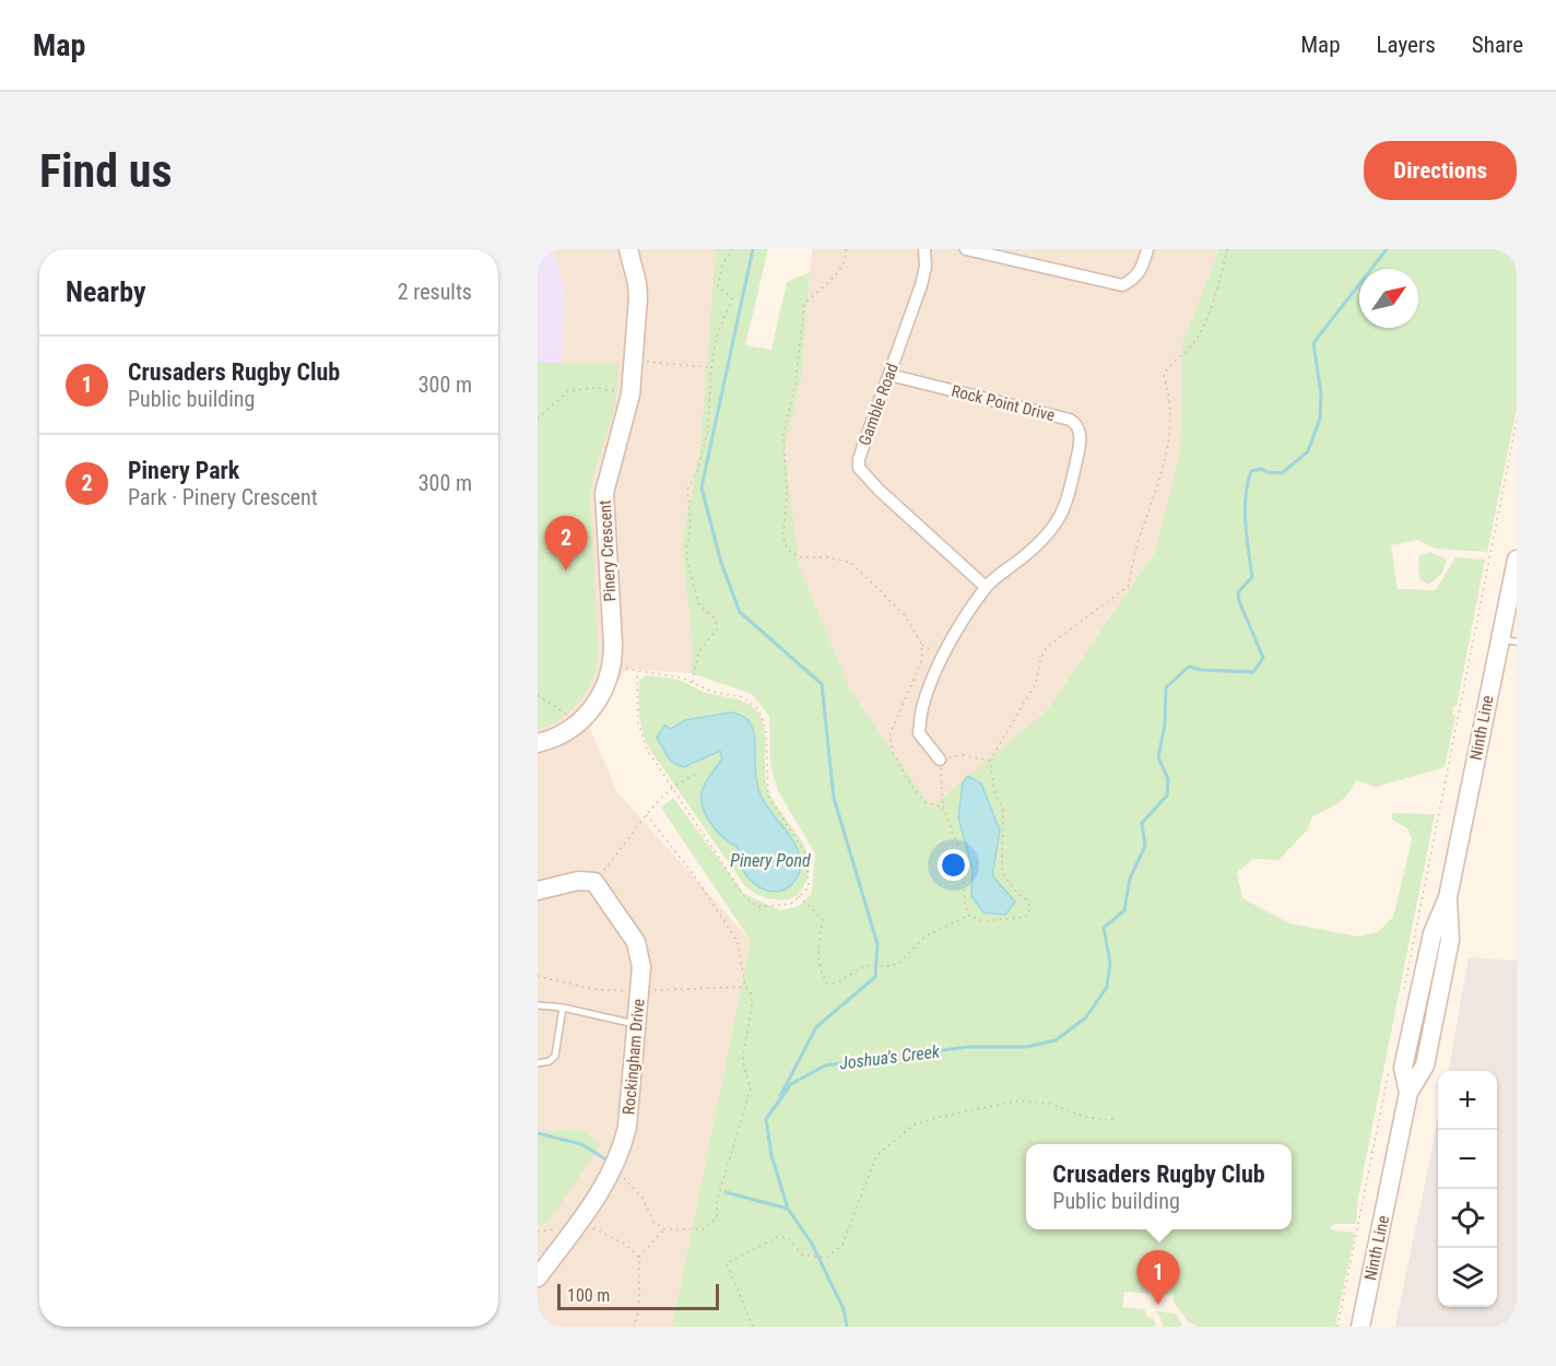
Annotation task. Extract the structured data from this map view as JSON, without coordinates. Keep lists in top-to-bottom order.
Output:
{
  "streets": {
    "street": [
      "Rock Point Drive",
      "Gamble Road",
      "Pinery Crescent",
      "Ninth Line",
      "Rockingham Drive"
    ]
  },
  "crossings": [
    ["Rock Point Drive", "Gamble Road"]
  ],
  "water": ["Pinery Pond", "Joshua's Creek"],
  "scale_bar": "100 m",
  "north": "top right",
  "page": {
    "header": "Map",
    "nav": ["Map", "Layers", "Share"],
    "buttons": "Directions",
    "title": "Find us",
    "heading": ["Nearby", "2 results"],
    "list": [
      {
        "mark": "1",
        "name": "Crusaders Rugby Club",
        "note": "Public building",
        "value": "300 m"
      },
      {
        "mark": "2",
        "name": "Pinery Park",
        "note": "Park · Pinery Crescent",
        "value": "300 m"
      }
    ],
    "pins": ["2", "1"],
    "map_buttons": ["+", "−"],
    "popup": ["Crusaders Rugby Club", "Public building"],
    "scale": "100 m"
  }
}
